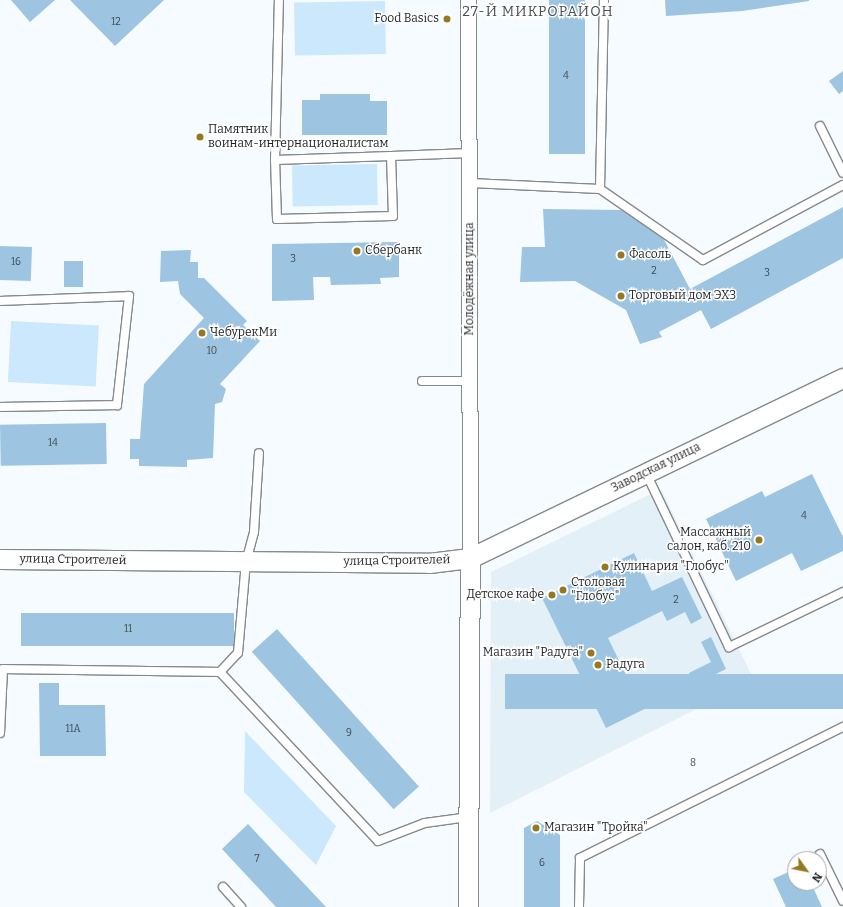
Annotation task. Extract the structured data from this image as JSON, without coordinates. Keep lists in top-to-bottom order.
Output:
{
  "streets": {
    "street": ["Молодёжная улица", "Заводская улица", "улица Строителей"]
  },
  "crossings": [
    ["Молодёжная улица", "Заводская улица"],
    ["Молодёжная улица", "улица Строителей"],
    ["Заводская улица", "улица Строителей"]
  ],
  "districts": ["27-Й МИКРОРАЙОН"],
  "places": [
    "Food Basics",
    "Памятник воинам-интернационалистам",
    "Сбербанк",
    "Фасоль",
    "Торговый дом ЭХЗ",
    "ЧебурекМи",
    "Массажный салон, каб. 210",
    "Кулинария \"Глобус\"",
    "Столовая \"Глобус\"",
    "Детское кафе",
    "Магазин \"Радуга\"",
    "Радуга",
    "Магазин \"Тройка\""
  ],
  "house_numbers": [
    "12",
    "4",
    "3",
    "16",
    "2",
    "3",
    "10",
    "14",
    "4",
    "2",
    "11",
    "11А",
    "9",
    "8",
    "7",
    "6"
  ],
  "north": "bottom right"
}
